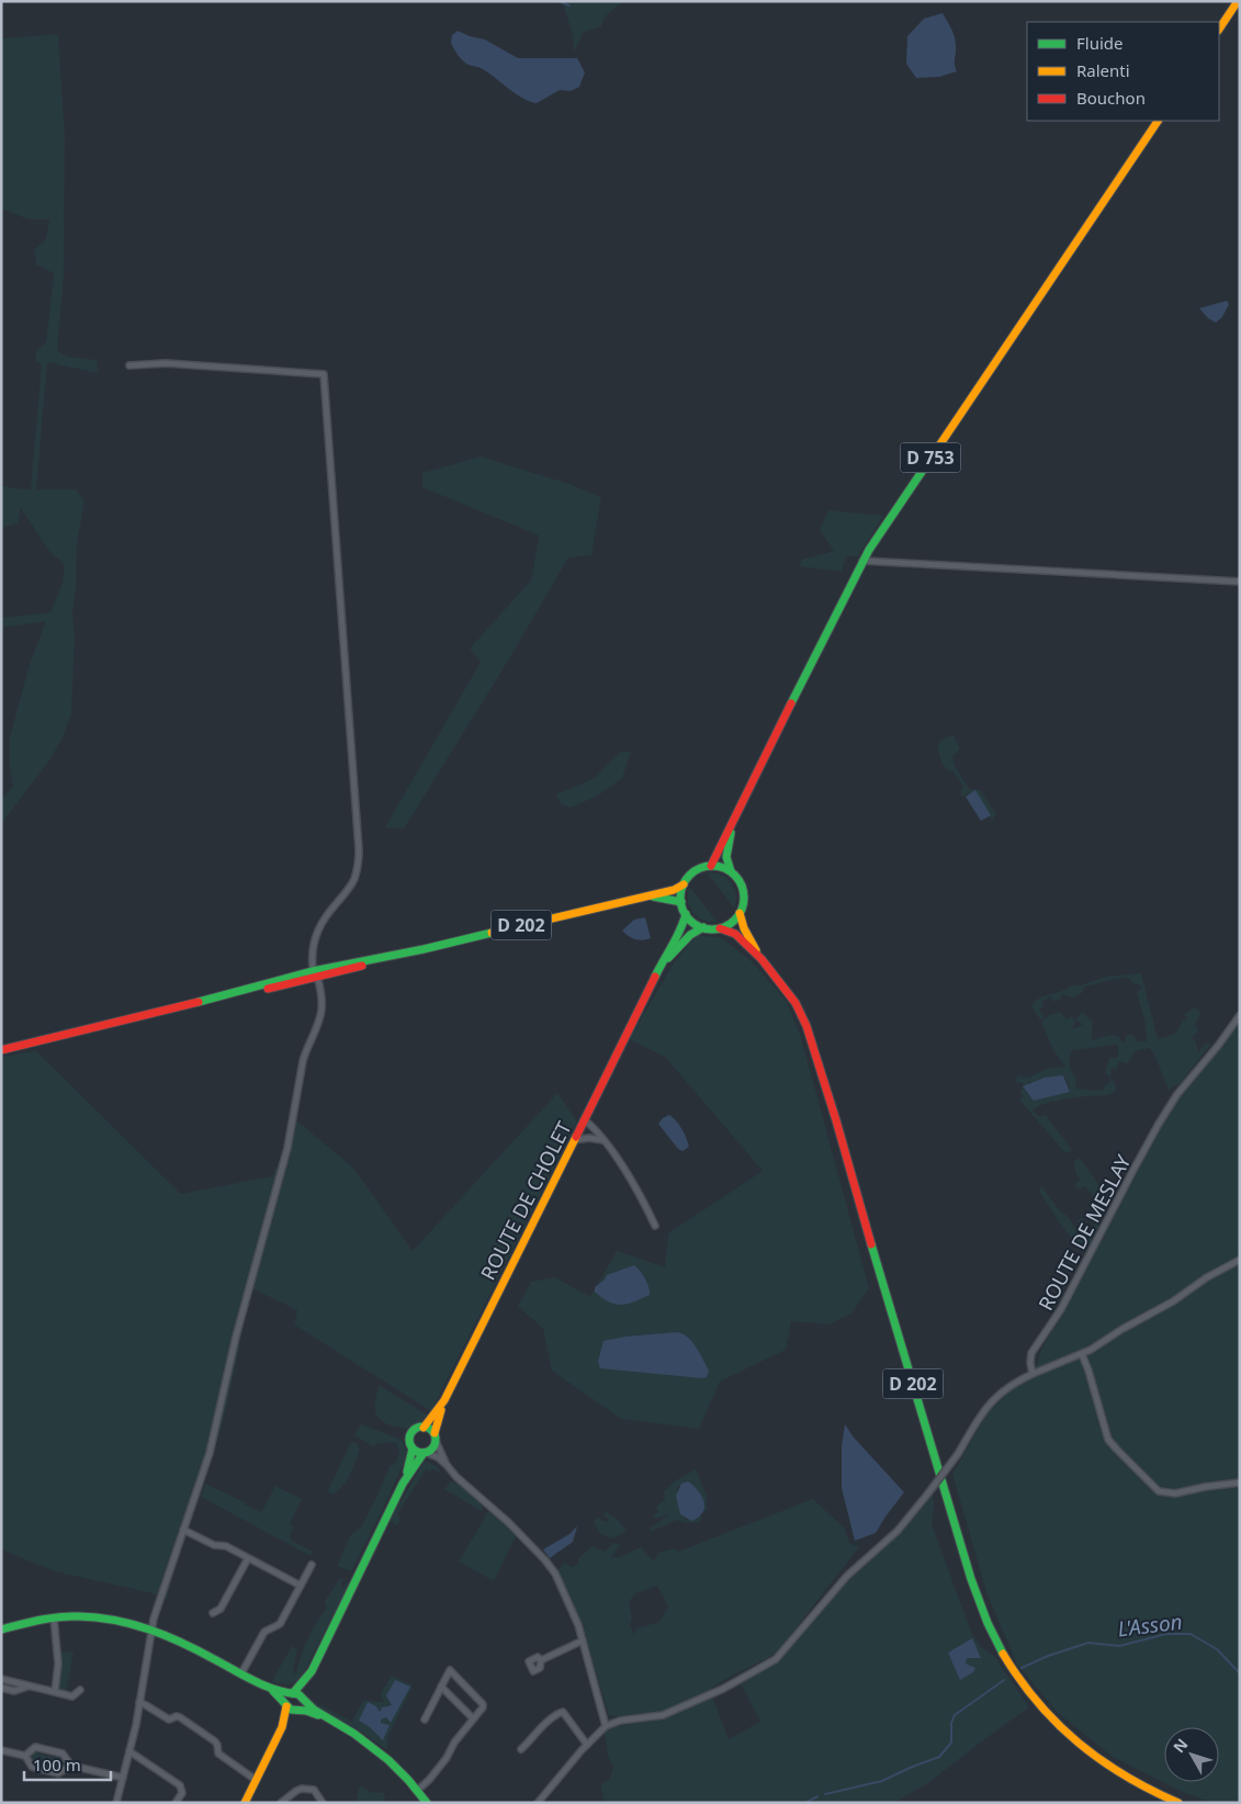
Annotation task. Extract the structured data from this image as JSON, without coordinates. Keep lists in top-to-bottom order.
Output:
{
  "streets": {
    "main road": ["D 753", "D 202", "ROUTE DE CHOLET"],
    "street": ["ROUTE DE MESLAY"]
  },
  "crossings": [
    ["D 753", "D 202"]
  ],
  "water": ["L'Asson"],
  "legend": ["Fluide", "Ralenti", "Bouchon"],
  "scale_bar": "100 m",
  "north": "top left"
}
